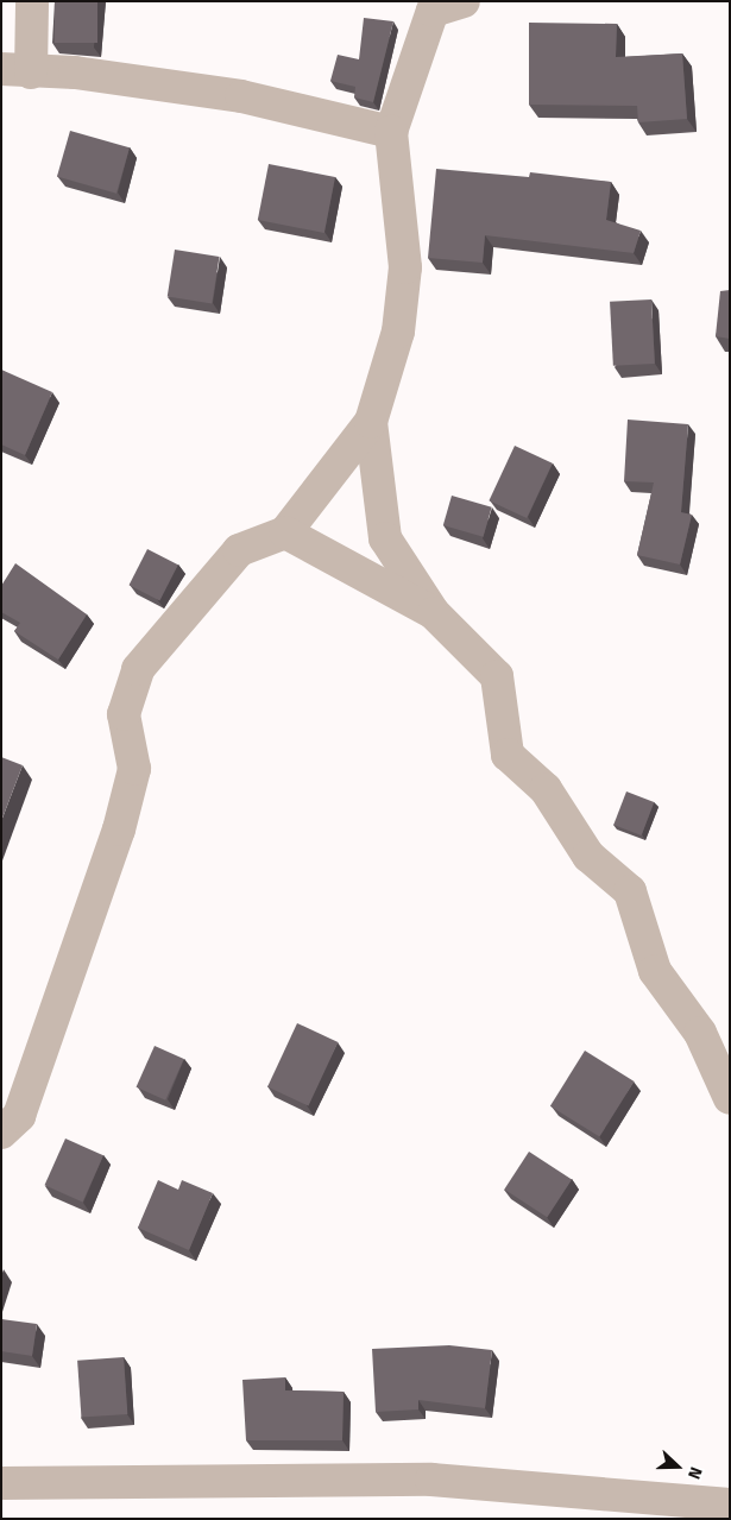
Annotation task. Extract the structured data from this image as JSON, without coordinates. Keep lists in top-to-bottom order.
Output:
{
  "north": "right"
}
